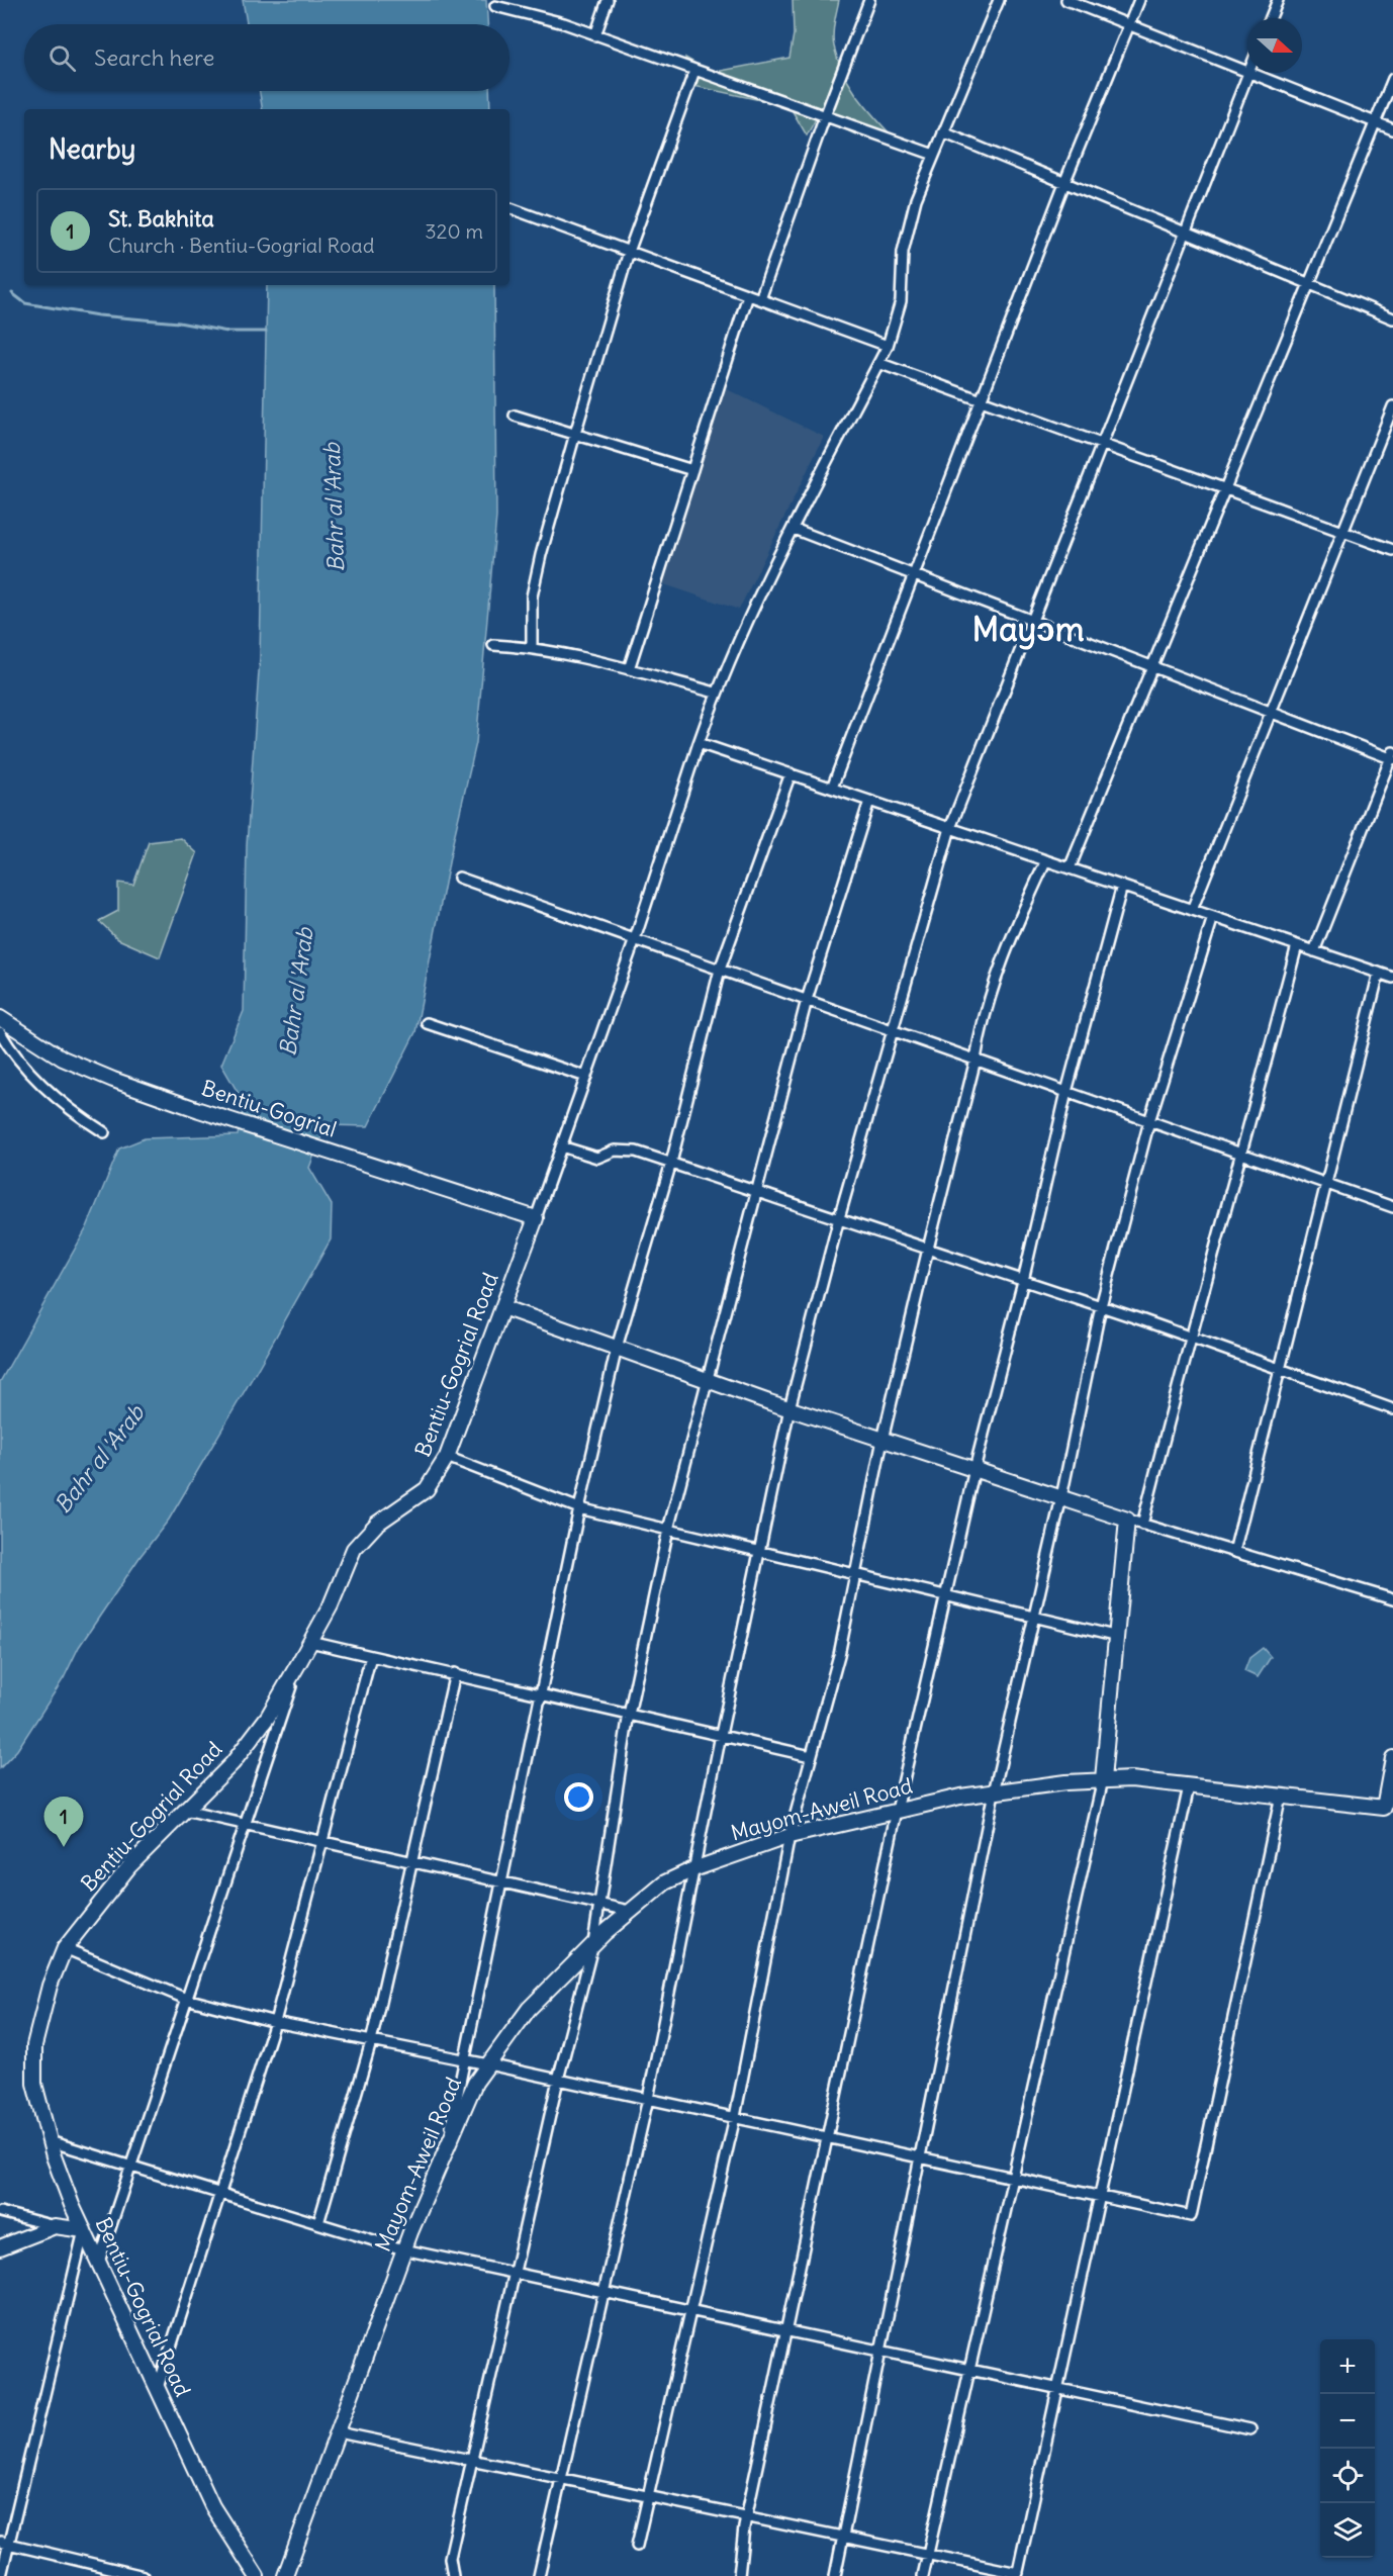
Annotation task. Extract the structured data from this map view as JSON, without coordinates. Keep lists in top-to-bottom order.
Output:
{
  "streets": {
    "main road": ["Bentiu-Gogrial", "Bentiu-Gogrial Road", "Mayom-Aweil Road"]
  },
  "crossings": [
    ["Bentiu-Gogrial", "Bentiu-Gogrial Road"]
  ],
  "districts": ["Mayɔm"],
  "water": ["Bahr al 'Arab"],
  "north": "right",
  "page": {
    "search": "Search here",
    "heading": "Nearby",
    "list": [
      {
        "mark": "1",
        "name": "St. Bakhita",
        "note": "Church · Bentiu-Gogrial Road",
        "value": "320 m"
      }
    ],
    "pins": "1",
    "map_buttons": ["+", "−"]
  }
}
